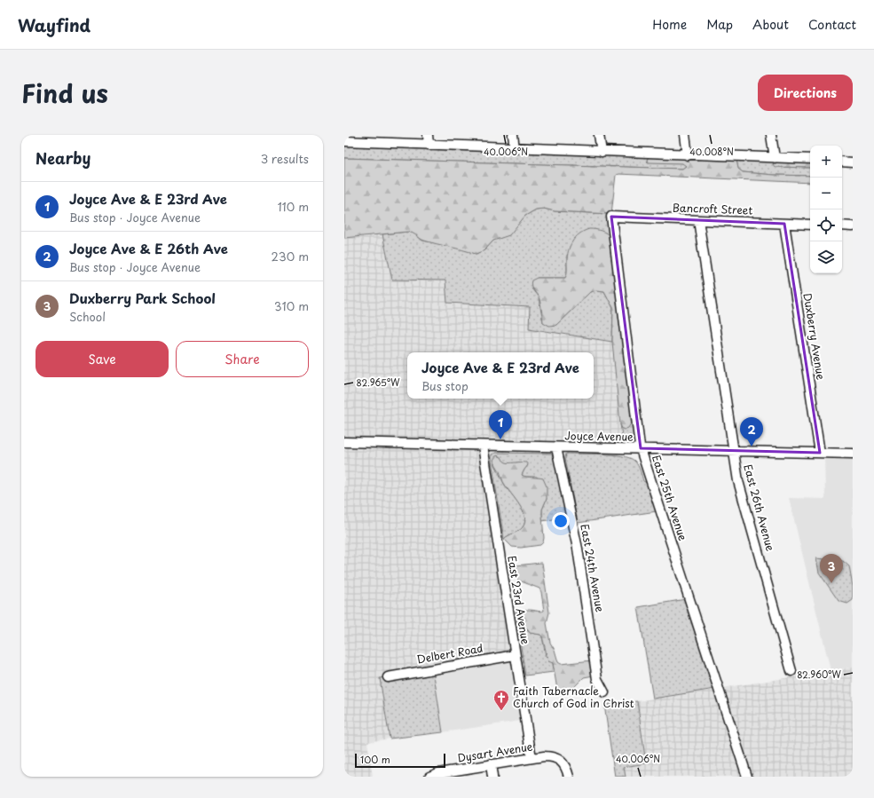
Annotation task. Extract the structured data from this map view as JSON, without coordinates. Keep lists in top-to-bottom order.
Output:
{
  "streets": {
    "street": [
      "Bancroft Street",
      "Duxberry Avenue",
      "Joyce Avenue",
      "East 25th Avenue",
      "East 26th Avenue",
      "East 24th Avenue",
      "East 23rd Avenue",
      "Delbert Road",
      "Dysart Avenue"
    ]
  },
  "crossings": [
    ["Bancroft Street", "Duxberry Avenue"],
    ["Bancroft Street", "East 25th Avenue"],
    ["Bancroft Street", "East 26th Avenue"],
    ["Duxberry Avenue", "Joyce Avenue"],
    ["Joyce Avenue", "East 25th Avenue"],
    ["Joyce Avenue", "East 26th Avenue"],
    ["Joyce Avenue", "East 24th Avenue"],
    ["Joyce Avenue", "East 23rd Avenue"],
    ["East 23rd Avenue", "Delbert Road"],
    ["East 23rd Avenue", "Dysart Avenue"]
  ],
  "places": {
    "church": ["Faith Tabernacle Church of God in Christ"]
  },
  "scale_bar": "100 m",
  "page": {
    "header": "Wayfind",
    "nav": [
      "Home",
      "Map",
      "About",
      "Contact"
    ],
    "title": "Find us",
    "buttons": [
      "Directions",
      ["Save", "Share"]
    ],
    "heading": ["Nearby", "3 results"],
    "map_buttons": ["+", "−"],
    "list": [
      {
        "mark": "1",
        "name": "Joyce Ave & E 23rd Ave",
        "note": "Bus stop · Joyce Avenue",
        "value": "110 m"
      },
      {
        "mark": "2",
        "name": "Joyce Ave & E 26th Ave",
        "note": "Bus stop · Joyce Avenue",
        "value": "230 m"
      },
      {
        "mark": "3",
        "name": "Duxberry Park School",
        "note": "School",
        "value": "310 m"
      }
    ],
    "popup": ["Joyce Ave & E 23rd Ave", "Bus stop"],
    "pins": ["1", "2", "3"],
    "scale": "100 m"
  },
  "coordinates": [
    "40.006°N",
    "40.008°N",
    "82.965°W",
    "82.960°W"
  ]
}
